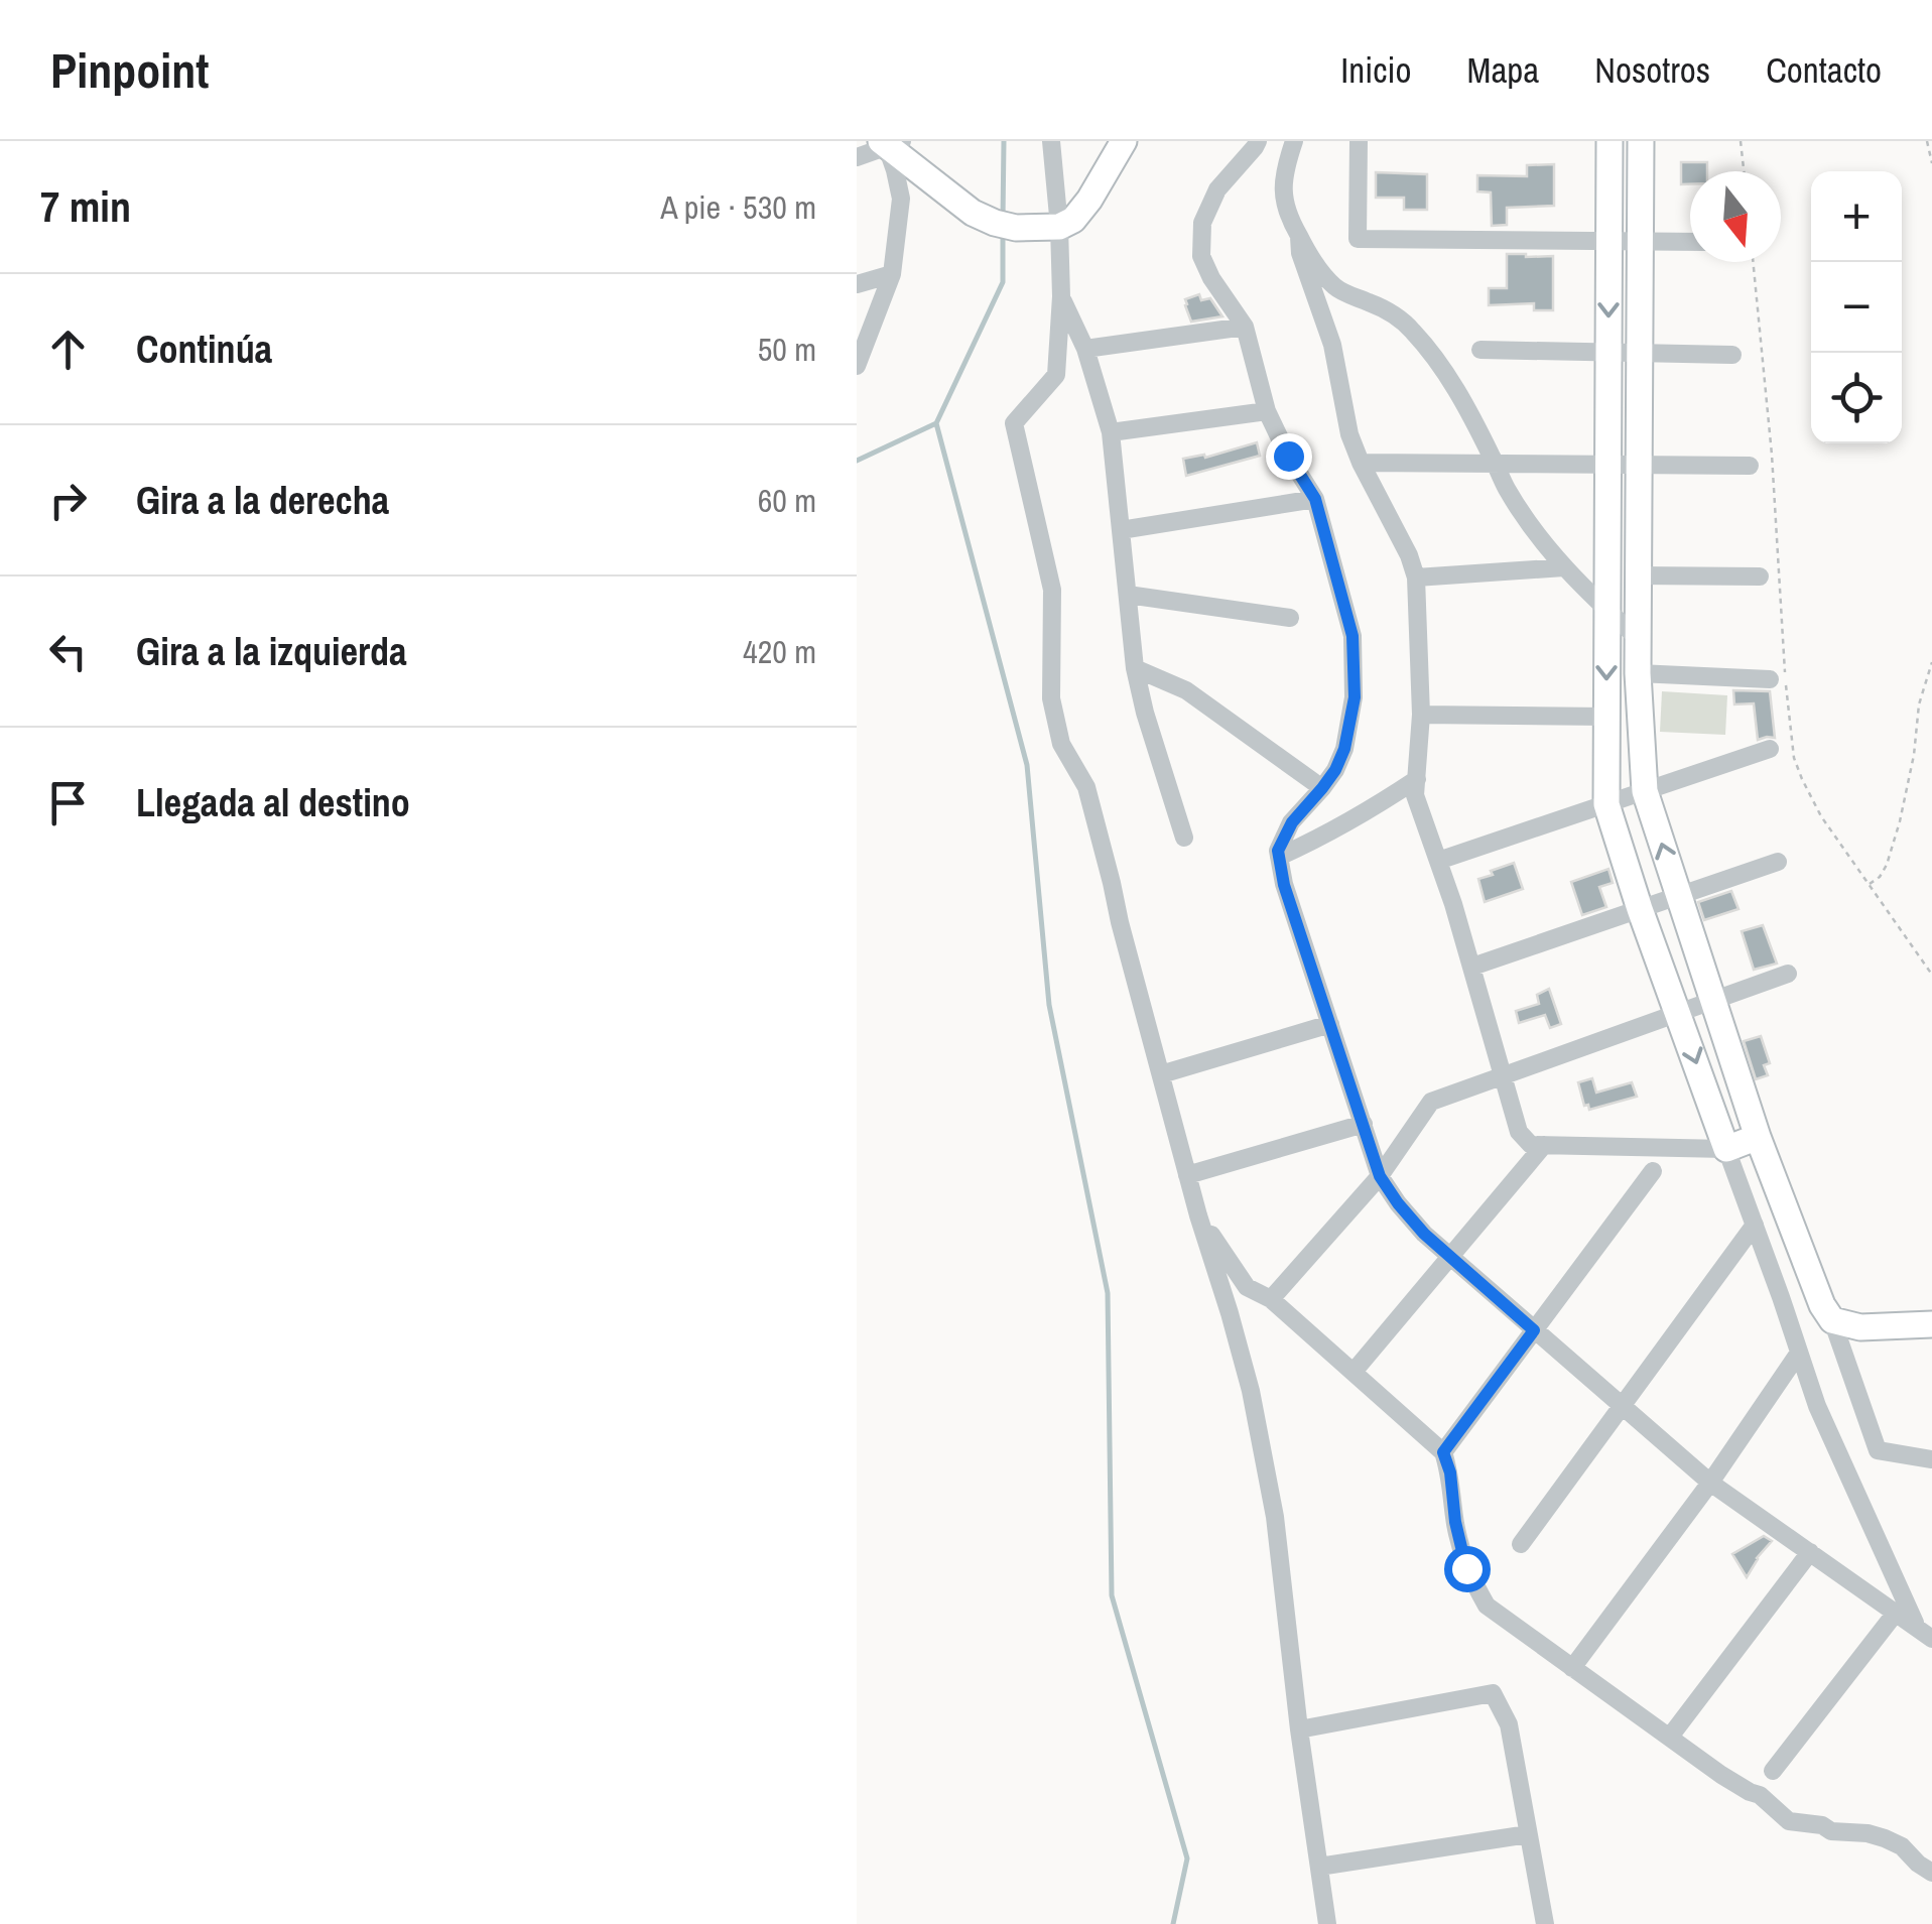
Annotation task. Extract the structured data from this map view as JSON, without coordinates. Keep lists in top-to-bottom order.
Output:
{
  "north": "bottom",
  "page": {
    "header": "Pinpoint",
    "nav": [
      "Inicio",
      "Mapa",
      "Nosotros",
      "Contacto"
    ],
    "heading": ["7 min", "A pie · 530 m"],
    "map_buttons": ["+", "−"],
    "list": [
      ["Continúa", "50 m"],
      ["Gira a la derecha", "60 m"],
      ["Gira a la izquierda", "420 m"],
      "Llegada al destino"
    ]
  }
}
